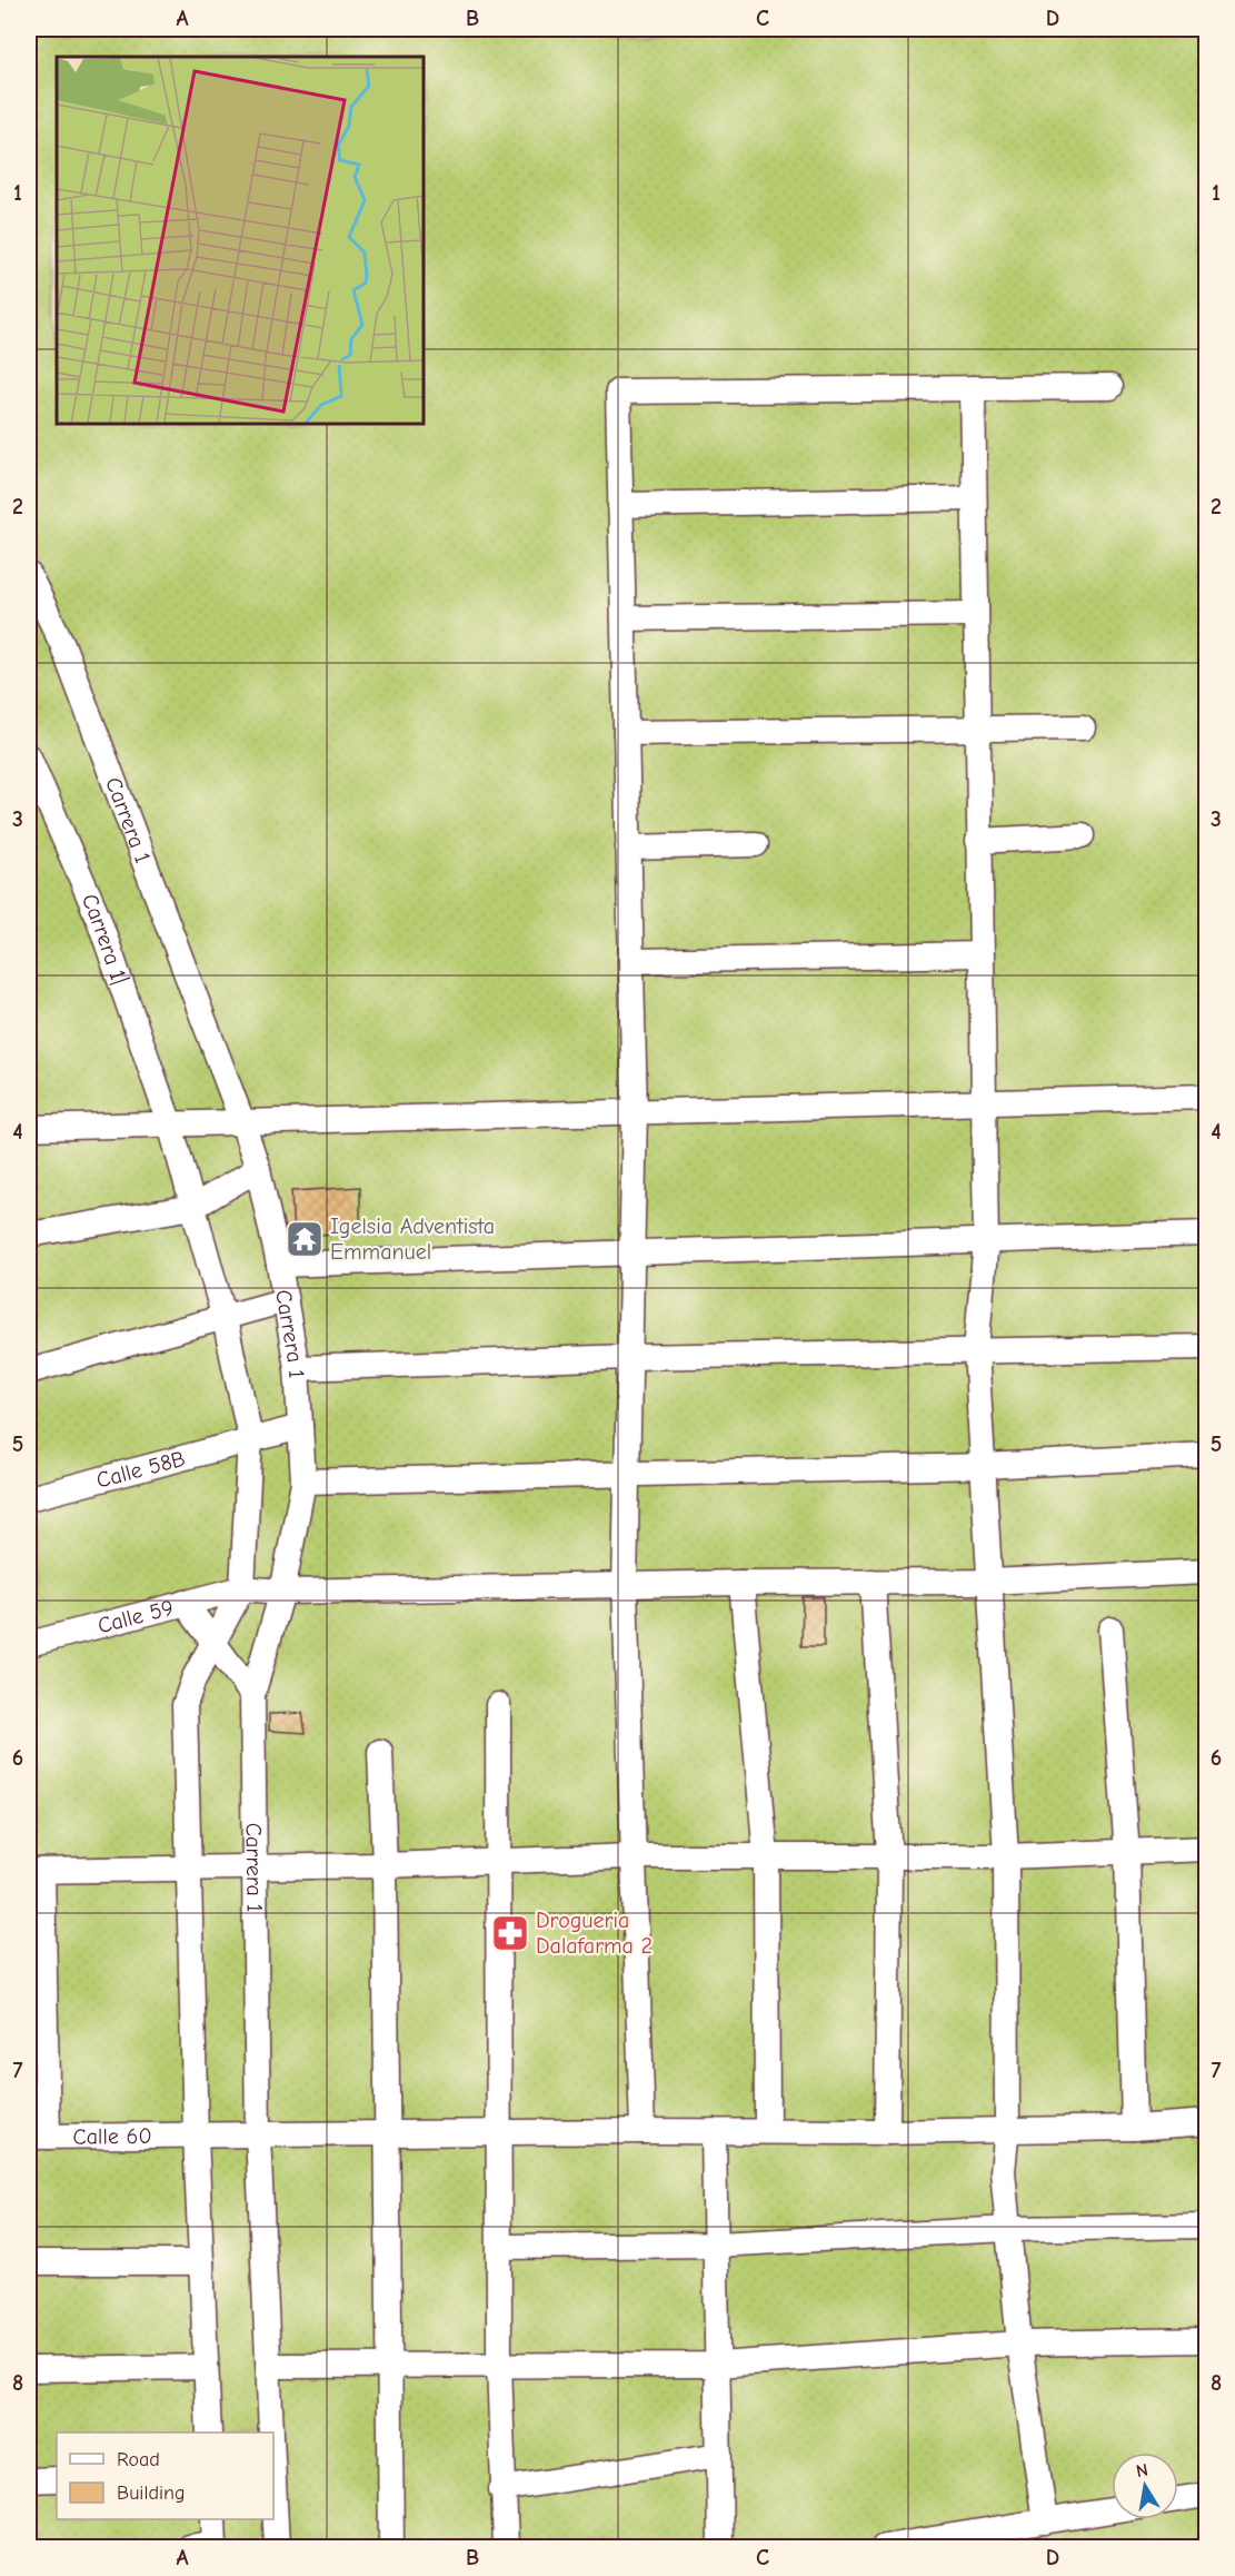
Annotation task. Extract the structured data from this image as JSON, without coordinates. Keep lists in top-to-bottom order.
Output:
{
  "streets": {
    "street": [
      "Carrera 1",
      "Carrera 1|",
      "Calle 58B",
      "Calle 59",
      "Calle 60"
    ]
  },
  "crossings": [
    ["Carrera 1", "Calle 58B"],
    ["Carrera 1", "Calle 59"],
    ["Carrera 1", "Calle 60"],
    ["Carrera 1|", "Calle 58B"],
    ["Carrera 1|", "Calle 59"]
  ],
  "places": {
    "temple": ["Igelsia Adventista Emmanuel"],
    "pharmacy": ["Drogueria Dalafarma 2"]
  },
  "legend": ["Road", "Building"],
  "north": "top",
  "grid": {
    "columns": [
      "A",
      "B",
      "C",
      "D"
    ],
    "rows": [
      "1",
      "2",
      "3",
      "4",
      "5",
      "6",
      "7",
      "8"
    ]
  }
}
